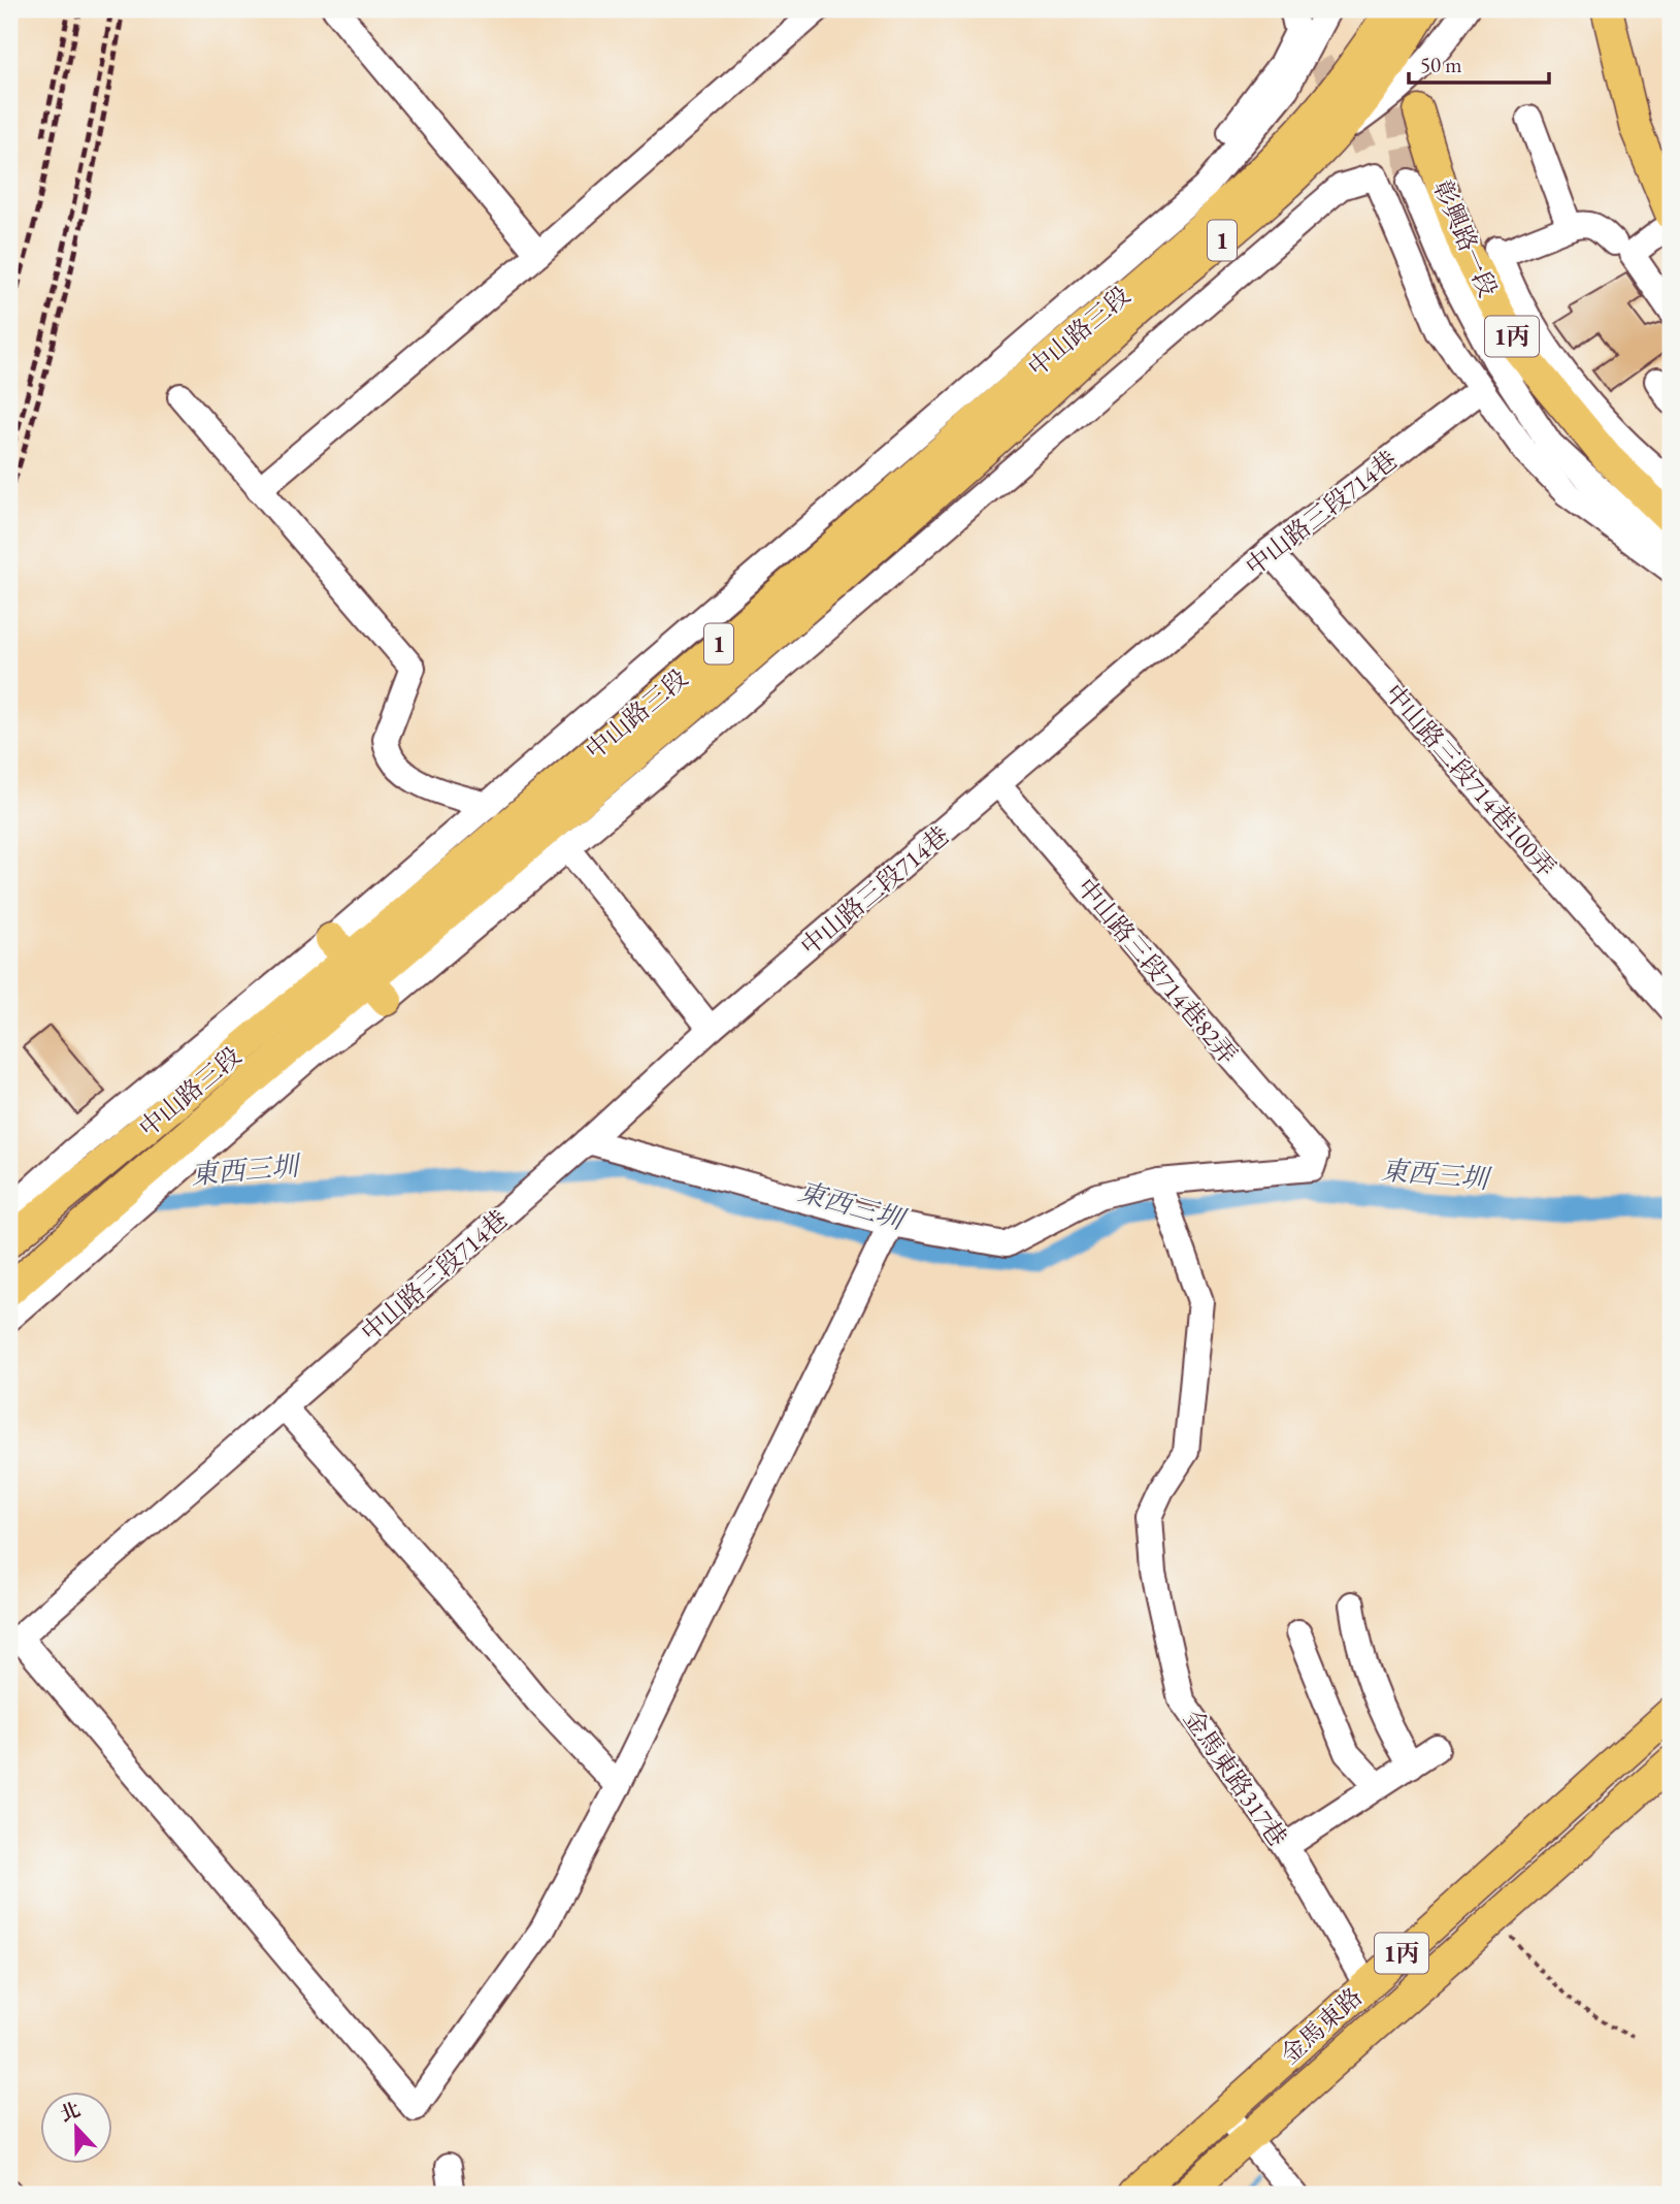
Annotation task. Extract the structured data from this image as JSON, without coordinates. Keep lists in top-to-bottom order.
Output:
{
  "streets": {
    "main road": [
      "彰興路一段",
      "1",
      "中山路三段",
      "1丙",
      "金馬東路"
    ],
    "street": [
      "中山路三段714巷",
      "中山路三段714巷100弄",
      "中山路三段714巷82弄",
      "金馬東路317巷"
    ]
  },
  "crossings": [
    ["1", "中山路三段"],
    ["1", "中山路三段714巷"],
    ["中山路三段714巷", "中山路三段714巷100弄"],
    ["中山路三段714巷", "中山路三段714巷82弄"],
    ["中山路三段714巷82弄", "金馬東路317巷"],
    ["金馬東路317巷", "金馬東路"]
  ],
  "water": ["東西三圳"],
  "scale_bar": "50 m",
  "north": "top"
}
